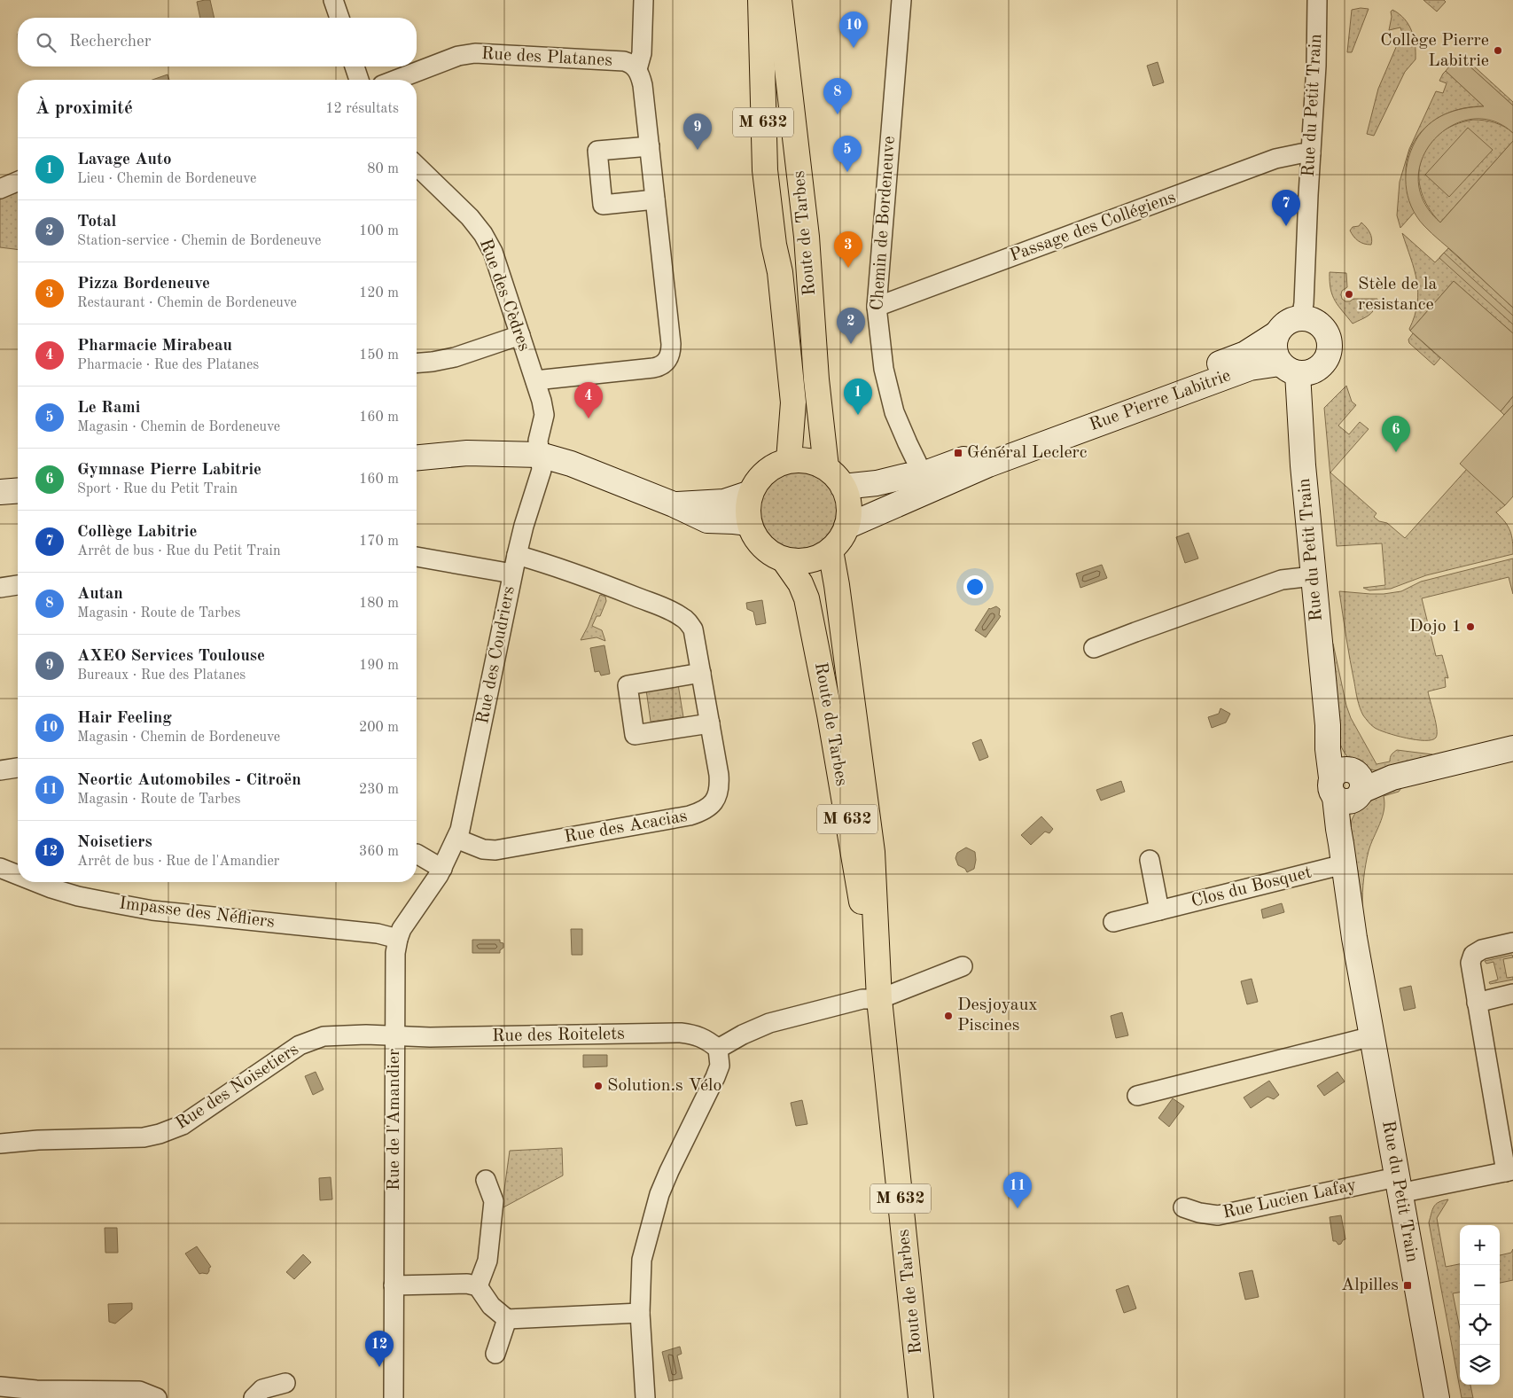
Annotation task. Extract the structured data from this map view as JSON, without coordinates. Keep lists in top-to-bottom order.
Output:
{
  "streets": {
    "main road": ["M 632", "Route de Tarbes"],
    "street": [
      "Rue des Platanes",
      "Rue du Petit Train",
      "Chemin de Bordeneuve",
      "Passage des Collégiens",
      "Rue des Cèdres",
      "Rue Pierre Labitrie",
      "Rue des Coudriers",
      "Rue des Acacias",
      "Clos du Bosquet",
      "Impasse des Néfliers",
      "Rue des Roitelets",
      "Rue des Noisetiers",
      "Rue de l'Amandier",
      "Rue Lucien Lafay"
    ]
  },
  "crossings": [
    ["Rue des Platanes", "Rue des Cèdres"],
    ["Rue du Petit Train", "Passage des Collégiens"],
    ["Rue du Petit Train", "Rue Pierre Labitrie"],
    ["Rue du Petit Train", "Clos du Bosquet"],
    ["Rue du Petit Train", "Rue Lucien Lafay"],
    ["Chemin de Bordeneuve", "Passage des Collégiens"],
    ["Chemin de Bordeneuve", "Rue Pierre Labitrie"],
    ["Route de Tarbes", "Rue Pierre Labitrie"],
    ["Rue des Cèdres", "Rue des Coudriers"],
    ["Rue des Coudriers", "Rue des Acacias"],
    ["Rue des Coudriers", "Rue de l'Amandier"],
    ["Rue des Acacias", "Rue de l'Amandier"],
    ["Impasse des Néfliers", "Rue de l'Amandier"],
    ["Rue des Roitelets", "Rue des Noisetiers"],
    ["Rue des Roitelets", "Rue de l'Amandier"],
    ["Rue des Noisetiers", "Rue de l'Amandier"]
  ],
  "places": {
    "other": [
      "Collège Pierre Labitrie",
      "Stèle de la resistance",
      "Dojo 1",
      "Desjoyaux Piscines",
      "Solution.s Vélo"
    ],
    "transit": ["Général Leclerc", "Alpilles"]
  },
  "page": {
    "pins": [
      "10",
      "8",
      "9",
      "5",
      "7",
      "3",
      "2",
      "1",
      "4",
      "6",
      "11",
      "12"
    ],
    "search": "Rechercher",
    "heading": ["À proximité", "12 résultats"],
    "list": [
      {
        "mark": "1",
        "name": "Lavage Auto",
        "note": "Lieu · Chemin de Bordeneuve",
        "value": "80 m"
      },
      {
        "mark": "2",
        "name": "Total",
        "note": "Station-service · Chemin de Bordeneuve",
        "value": "100 m"
      },
      {
        "mark": "3",
        "name": "Pizza Bordeneuve",
        "note": "Restaurant · Chemin de Bordeneuve",
        "value": "120 m"
      },
      {
        "mark": "4",
        "name": "Pharmacie Mirabeau",
        "note": "Pharmacie · Rue des Platanes",
        "value": "150 m"
      },
      {
        "mark": "5",
        "name": "Le Rami",
        "note": "Magasin · Chemin de Bordeneuve",
        "value": "160 m"
      },
      {
        "mark": "6",
        "name": "Gymnase Pierre Labitrie",
        "note": "Sport · Rue du Petit Train",
        "value": "160 m"
      },
      {
        "mark": "7",
        "name": "Collège Labitrie",
        "note": "Arrêt de bus · Rue du Petit Train",
        "value": "170 m"
      },
      {
        "mark": "8",
        "name": "Autan",
        "note": "Magasin · Route de Tarbes",
        "value": "180 m"
      },
      {
        "mark": "9",
        "name": "AXEO Services Toulouse",
        "note": "Bureaux · Rue des Platanes",
        "value": "190 m"
      },
      {
        "mark": "10",
        "name": "Hair Feeling",
        "note": "Magasin · Chemin de Bordeneuve",
        "value": "200 m"
      },
      {
        "mark": "11",
        "name": "Neortic Automobiles - Citroën",
        "note": "Magasin · Route de Tarbes",
        "value": "230 m"
      },
      {
        "mark": "12",
        "name": "Noisetiers",
        "note": "Arrêt de bus · Rue de l'Amandier",
        "value": "360 m"
      }
    ],
    "map_buttons": ["+", "−"]
  }
}
